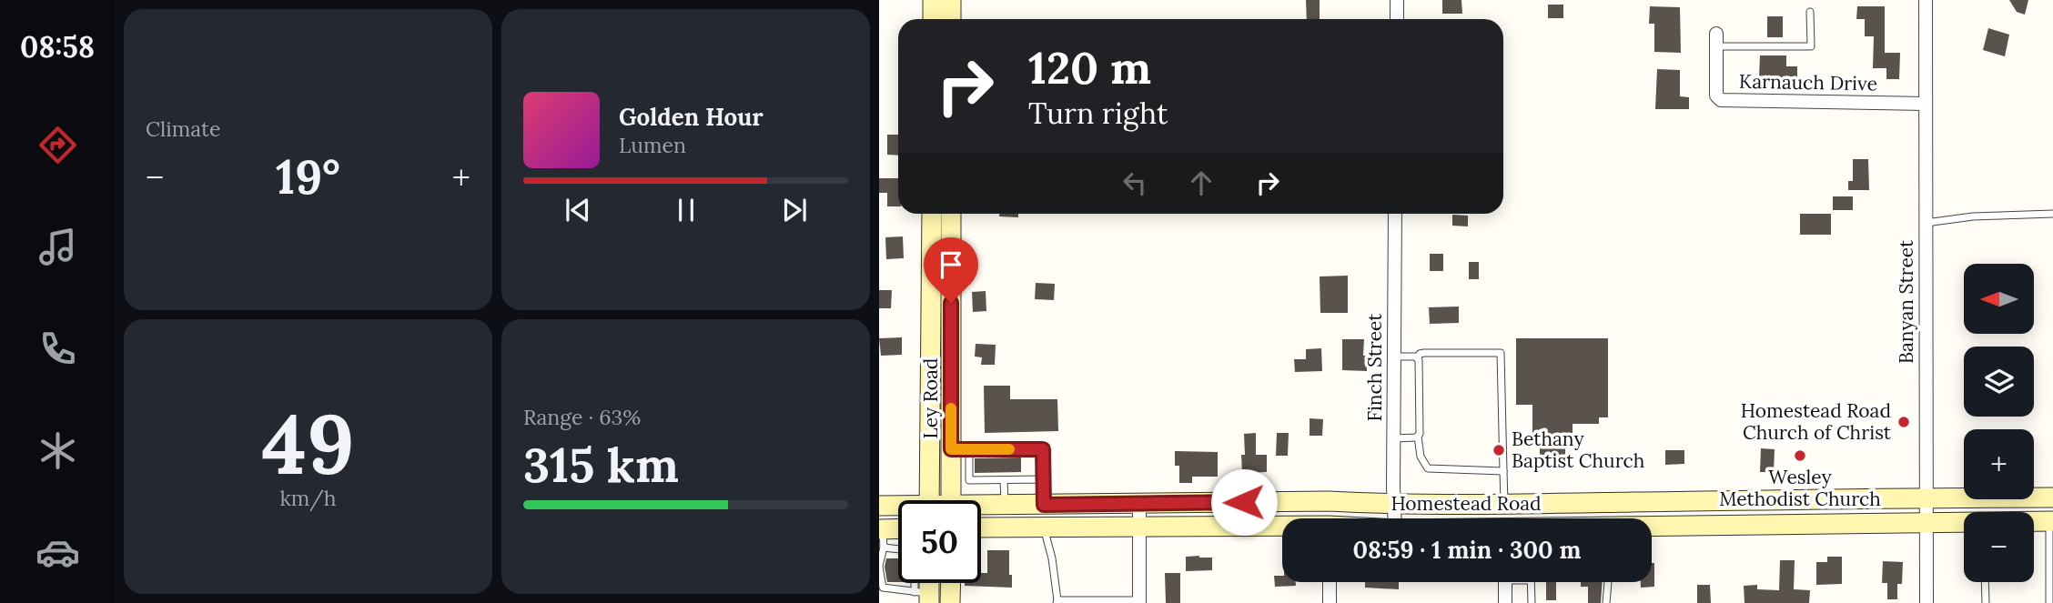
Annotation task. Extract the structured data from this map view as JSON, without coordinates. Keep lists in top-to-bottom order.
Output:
{
  "streets": {
    "main road": ["Ley Road", "Homestead Road"],
    "street": ["Karnauch Drive", "Banyan Street", "Finch Street"]
  },
  "crossings": [
    ["Karnauch Drive", "Banyan Street"],
    ["Banyan Street", "Homestead Road"],
    ["Finch Street", "Homestead Road"]
  ],
  "places": ["Homestead Road Church of Christ", "Bethany Baptist Church", "Wesley Methodist Church"],
  "north": "left",
  "page": {
    "tabs": "08:58",
    "tile": [
      "Climate",
      ["49", "km/h"],
      ["Range · 63%", "315 km"]
    ],
    "turn": ["120 m", "Turn right"],
    "song": ["Golden Hour", "Lumen"],
    "heat": ["−", "19°", "+"],
    "map_buttons": ["+", "−"],
    "limit": "50",
    "trip": "08:59 · 1 min · 300 m"
  }
}
